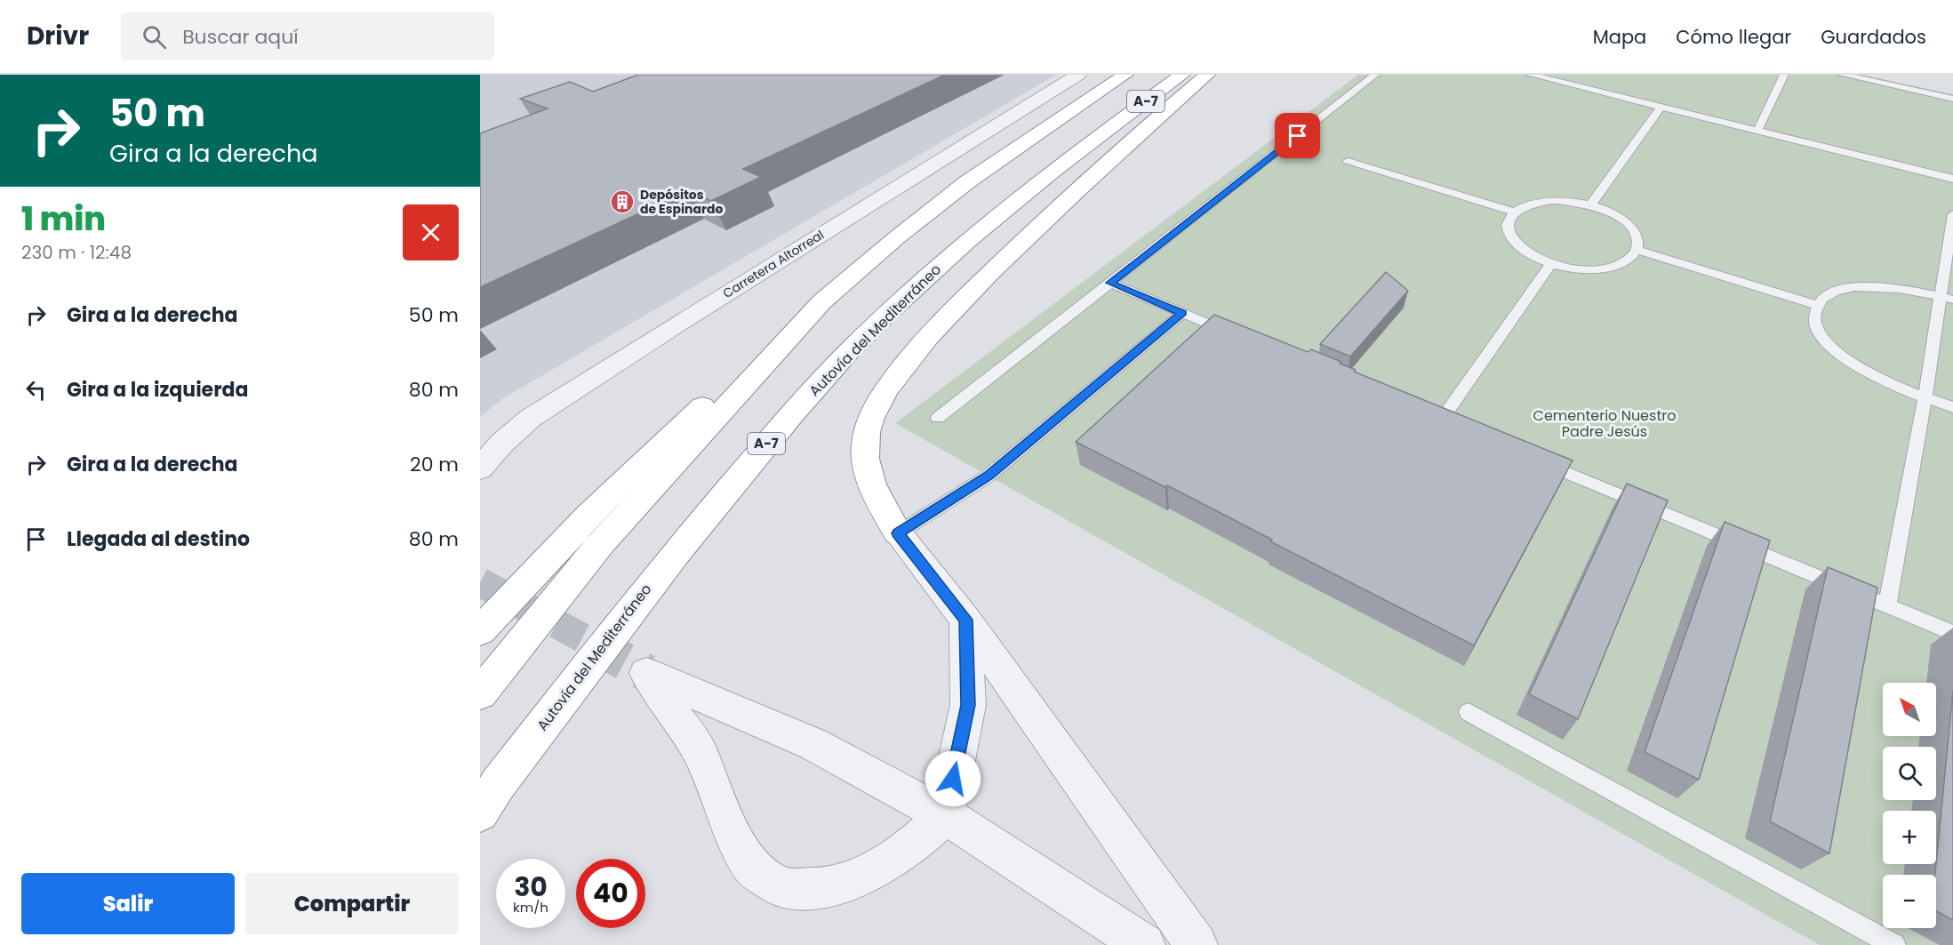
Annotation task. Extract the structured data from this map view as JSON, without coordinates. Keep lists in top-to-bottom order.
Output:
{
  "streets": {
    "highway": ["A-7", "Autovía del Mediterráneo"],
    "street": ["Carretera Altorreal"]
  },
  "parks": ["Cementerio Nuestro Padre Jesús"],
  "places": {
    "building": ["Depósitos de Espinardo"]
  },
  "north": "top left",
  "page": {
    "header": "Drivr",
    "search": "Buscar aquí",
    "nav": ["Mapa", "Cómo llegar", "Guardados"],
    "turn": ["50 m", "Gira a la derecha"],
    "heading": ["1 min", "230 m · 12:48"],
    "list": [
      {
        "name": "Gira a la derecha",
        "value": "50 m"
      },
      {
        "name": "Gira a la izquierda",
        "value": "80 m"
      },
      {
        "name": "Gira a la derecha",
        "value": "20 m"
      },
      {
        "name": "Llegada al destino",
        "value": "80 m"
      }
    ],
    "map_buttons": ["+", "−"],
    "speed": "30 km/h",
    "limit": "40",
    "buttons": ["Salir", "Compartir"]
  }
}
